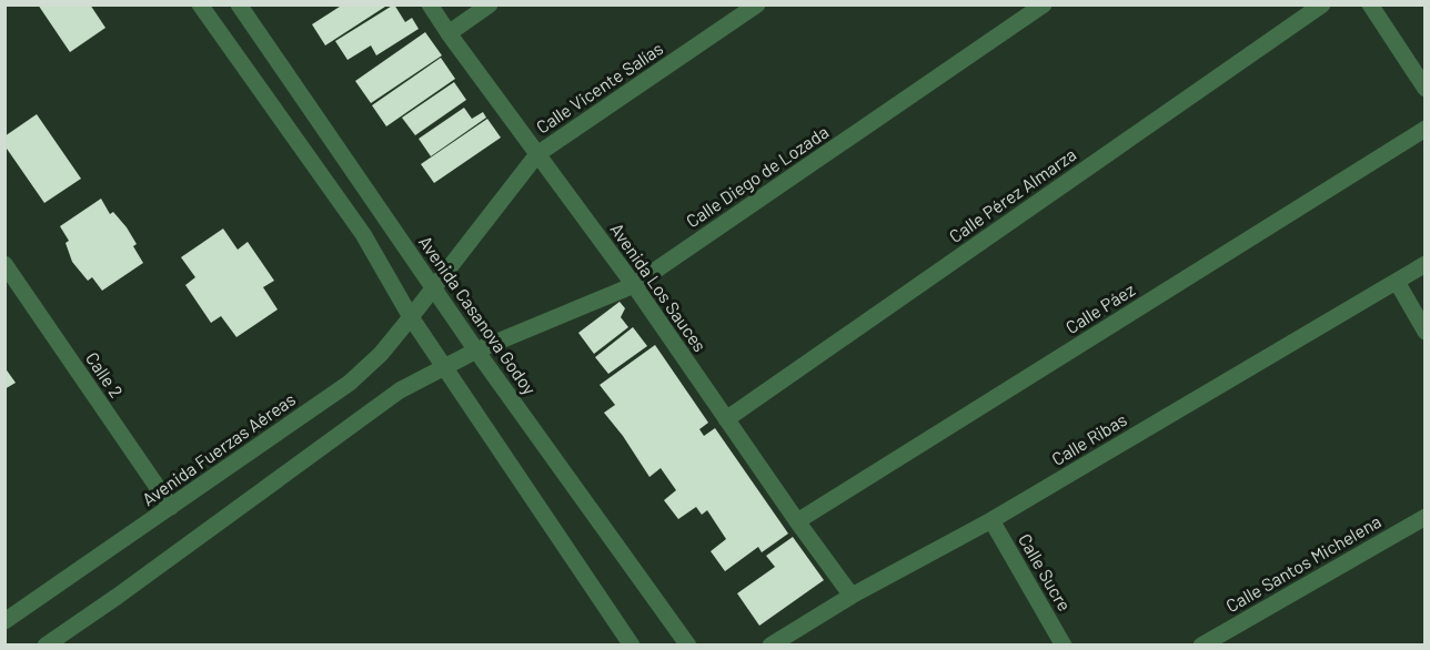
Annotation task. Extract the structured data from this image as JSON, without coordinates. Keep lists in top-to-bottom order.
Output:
{
  "streets": {
    "street": [
      "Calle Vicente Salías",
      "Calle Diego de Lozada",
      "Calle Pérez Almarza",
      "Avenida Los Sauces",
      "Calle Páez",
      "Avenida Casanova Godoy",
      "Calle 2",
      "Calle Ribas",
      "Avenida Fuerzas Aéreas",
      "Calle Santos Michelena",
      "Calle Sucre"
    ]
  },
  "crossings": [
    ["Calle Vicente Salías", "Avenida Los Sauces"],
    ["Calle Vicente Salías", "Avenida Casanova Godoy"],
    ["Calle Vicente Salías", "Avenida Fuerzas Aéreas"],
    ["Calle Diego de Lozada", "Avenida Los Sauces"],
    ["Calle Diego de Lozada", "Avenida Casanova Godoy"],
    ["Calle Pérez Almarza", "Avenida Los Sauces"],
    ["Avenida Los Sauces", "Calle Páez"],
    ["Avenida Los Sauces", "Calle Ribas"],
    ["Avenida Casanova Godoy", "Avenida Fuerzas Aéreas"],
    ["Calle 2", "Avenida Fuerzas Aéreas"],
    ["Calle Ribas", "Calle Sucre"]
  ]
}
